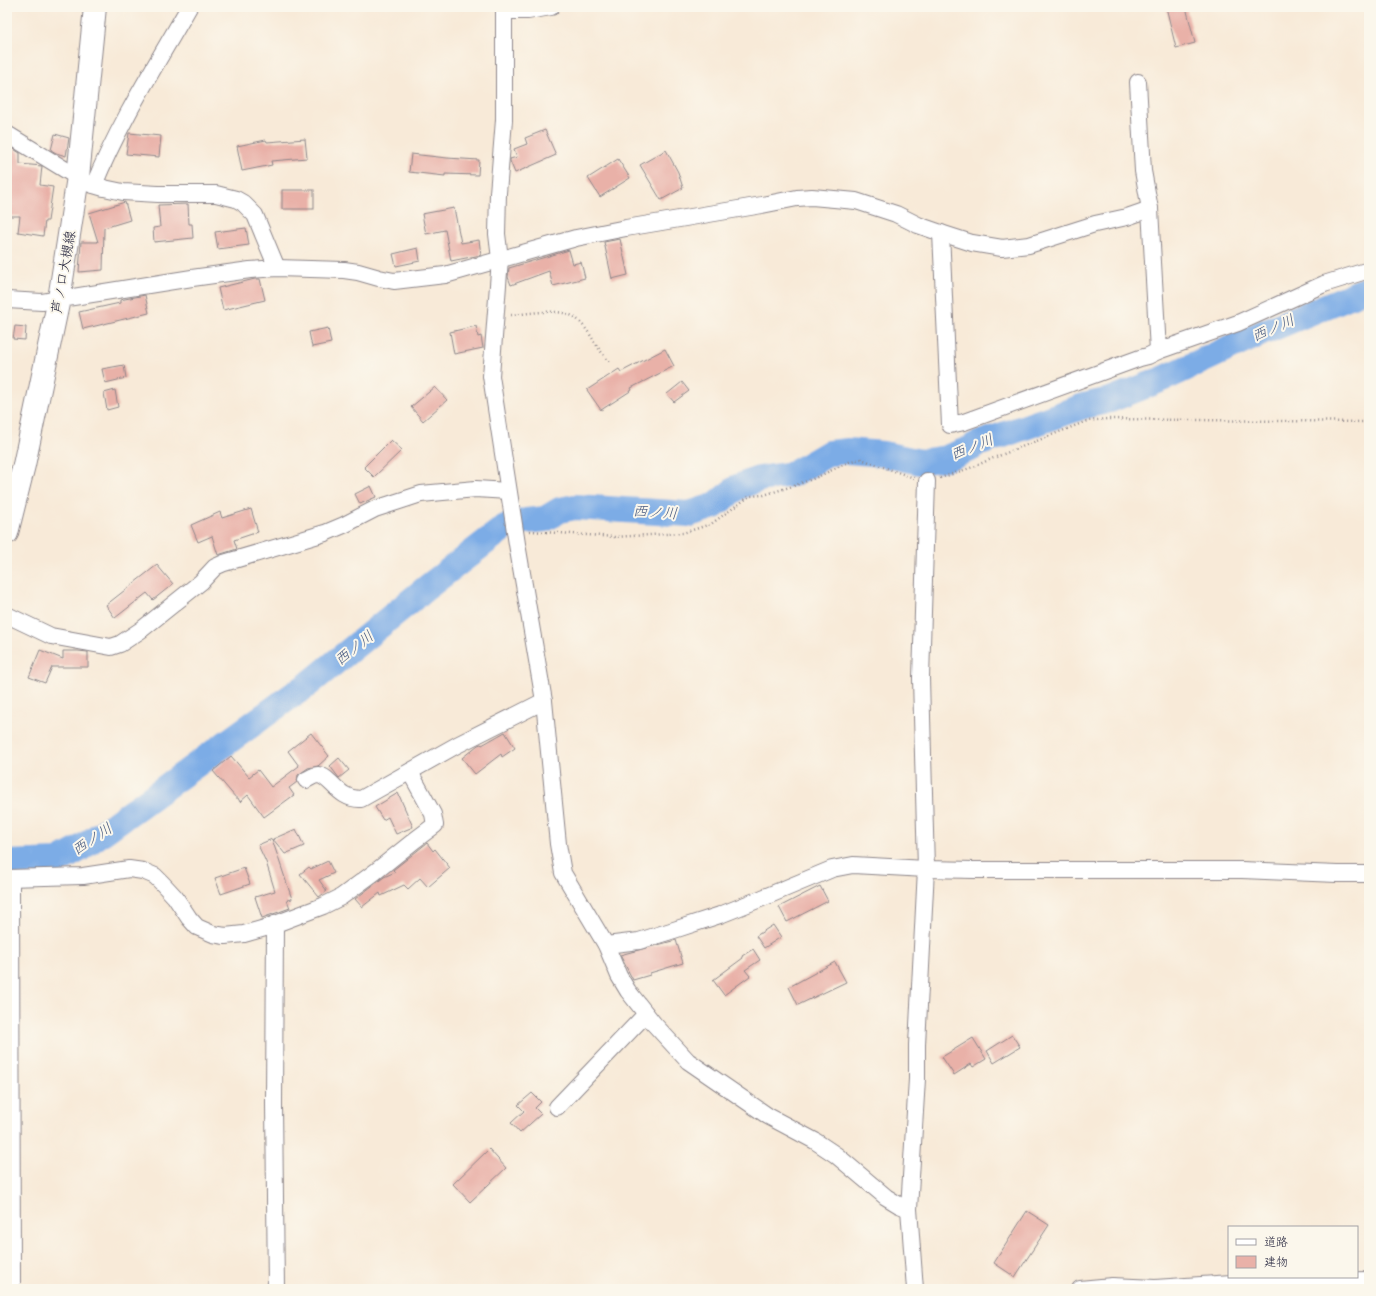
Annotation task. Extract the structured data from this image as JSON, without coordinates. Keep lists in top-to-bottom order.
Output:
{
  "streets": {
    "main road": ["芦ノ口大槻線"]
  },
  "water": ["西ノ川"],
  "legend": ["道路", "建物"]
}
